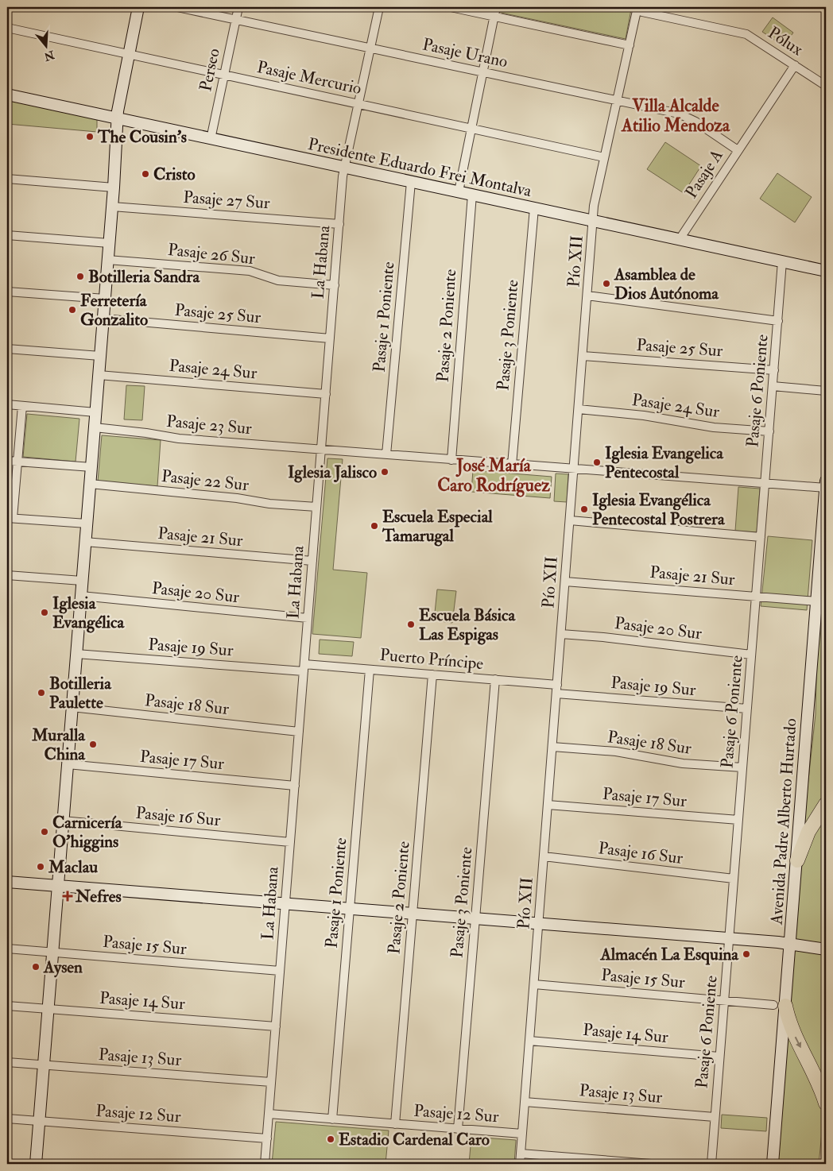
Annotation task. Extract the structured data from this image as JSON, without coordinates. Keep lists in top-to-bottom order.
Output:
{
  "streets": {
    "main road": ["Presidente Eduardo Frei Montalva", "Avenida Padre Alberto Hurtado"],
    "street": [
      "Pólux",
      "Pasaje Urano",
      "Perseo",
      "Pasaje Mercurio",
      "Pasaje A",
      "Pasaje 27 Sur",
      "Pasaje 26 Sur",
      "Pío XII",
      "La Habana",
      "Pasaje 25 Sur",
      "Pasaje 1 Poniente",
      "Pasaje 2 Poniente",
      "Pasaje 3 Poniente",
      "Pasaje 24 Sur",
      "Pasaje 6 Poniente",
      "Pasaje 23 Sur",
      "Pasaje 22 Sur",
      "Pasaje 21 Sur",
      "Pasaje 20 Sur",
      "Pasaje 19 Sur",
      "Puerto Príncipe",
      "Pasaje 18 Sur",
      "Pasaje 17 Sur",
      "Pasaje 16 Sur",
      "Pasaje 15 Sur",
      "Pasaje 14 Sur",
      "Pasaje 13 Sur",
      "Pasaje 12 Sur"
    ]
  },
  "crossings": [
    ["Pólux", "Pasaje A"],
    ["Pólux", "Pío XII"],
    ["Pasaje Urano", "Perseo"],
    ["Pasaje Urano", "Pasaje A"],
    ["Pasaje Urano", "Pío XII"],
    ["Pasaje Urano", "La Habana"],
    ["Perseo", "Pasaje Mercurio"],
    ["Perseo", "Presidente Eduardo Frei Montalva"],
    ["Pasaje Mercurio", "Pío XII"],
    ["Pasaje Mercurio", "La Habana"],
    ["Presidente Eduardo Frei Montalva", "Pasaje A"],
    ["Presidente Eduardo Frei Montalva", "Pío XII"],
    ["Presidente Eduardo Frei Montalva", "La Habana"],
    ["Presidente Eduardo Frei Montalva", "Pasaje 1 Poniente"],
    ["Presidente Eduardo Frei Montalva", "Pasaje 2 Poniente"],
    ["Presidente Eduardo Frei Montalva", "Pasaje 3 Poniente"],
    ["Presidente Eduardo Frei Montalva", "Pasaje 6 Poniente"],
    ["Pasaje 27 Sur", "La Habana"],
    ["Pasaje 26 Sur", "La Habana"],
    ["Pío XII", "Pasaje 25 Sur"],
    ["Pío XII", "Pasaje 24 Sur"],
    ["Pío XII", "Pasaje 23 Sur"],
    ["Pío XII", "Pasaje 21 Sur"],
    ["Pío XII", "Pasaje 20 Sur"],
    ["Pío XII", "Pasaje 19 Sur"],
    ["Pío XII", "Puerto Príncipe"],
    ["Pío XII", "Pasaje 18 Sur"],
    ["Pío XII", "Pasaje 17 Sur"],
    ["Pío XII", "Pasaje 16 Sur"],
    ["Pío XII", "Pasaje 15 Sur"],
    ["Pío XII", "Pasaje 14 Sur"],
    ["Pío XII", "Pasaje 13 Sur"],
    ["Pío XII", "Pasaje 12 Sur"],
    ["La Habana", "Pasaje 25 Sur"],
    ["La Habana", "Pasaje 24 Sur"],
    ["La Habana", "Pasaje 23 Sur"],
    ["La Habana", "Pasaje 22 Sur"],
    ["La Habana", "Pasaje 21 Sur"],
    ["La Habana", "Pasaje 20 Sur"],
    ["La Habana", "Pasaje 19 Sur"],
    ["La Habana", "Puerto Príncipe"],
    ["La Habana", "Pasaje 18 Sur"],
    ["La Habana", "Pasaje 17 Sur"],
    ["La Habana", "Pasaje 16 Sur"],
    ["La Habana", "Pasaje 15 Sur"],
    ["La Habana", "Pasaje 14 Sur"],
    ["La Habana", "Pasaje 13 Sur"],
    ["La Habana", "Pasaje 12 Sur"],
    ["Pasaje 25 Sur", "Pasaje 6 Poniente"],
    ["Pasaje 1 Poniente", "Pasaje 23 Sur"],
    ["Pasaje 1 Poniente", "Puerto Príncipe"],
    ["Pasaje 1 Poniente", "Pasaje 12 Sur"],
    ["Pasaje 2 Poniente", "Pasaje 23 Sur"],
    ["Pasaje 2 Poniente", "Puerto Príncipe"],
    ["Pasaje 2 Poniente", "Pasaje 12 Sur"],
    ["Pasaje 3 Poniente", "Pasaje 23 Sur"],
    ["Pasaje 3 Poniente", "Puerto Príncipe"],
    ["Pasaje 3 Poniente", "Pasaje 12 Sur"],
    ["Pasaje 24 Sur", "Pasaje 6 Poniente"],
    ["Pasaje 6 Poniente", "Pasaje 21 Sur"],
    ["Pasaje 6 Poniente", "Pasaje 20 Sur"],
    ["Pasaje 6 Poniente", "Pasaje 19 Sur"],
    ["Pasaje 6 Poniente", "Pasaje 18 Sur"],
    ["Pasaje 6 Poniente", "Pasaje 17 Sur"],
    ["Pasaje 6 Poniente", "Pasaje 16 Sur"],
    ["Pasaje 6 Poniente", "Pasaje 15 Sur"],
    ["Pasaje 6 Poniente", "Pasaje 14 Sur"],
    ["Pasaje 6 Poniente", "Pasaje 13 Sur"],
    ["Pasaje 21 Sur", "Avenida Padre Alberto Hurtado"],
    ["Pasaje 19 Sur", "Puerto Príncipe"],
    ["Avenida Padre Alberto Hurtado", "Pasaje 15 Sur"]
  ],
  "districts": ["Villa Alcalde Atilio Mendoza", "José María Caro Rodríguez"],
  "places": {
    "other": [
      "The Cousin's",
      "Cristo",
      "Botilleria Sandra",
      "Asamblea de Dios Autónoma",
      "Ferretería Gonzalito",
      "Iglesia Evangelica Pentecostal",
      "Iglesia Jalisco",
      "Iglesia Evangélica Pentecostal Postrera",
      "Escuela Especial Tamarugal",
      "Iglesia Evangélica",
      "Escuela Básica Las Espigas",
      "Botilleria Paulette",
      "Muralla China",
      "Carnicería O'higgins",
      "Maclau",
      "Almacén La Esquina",
      "Aysen",
      "Estadio Cardenal Caro"
    ],
    "health": ["Nefres"]
  },
  "north": "bottom"
}
